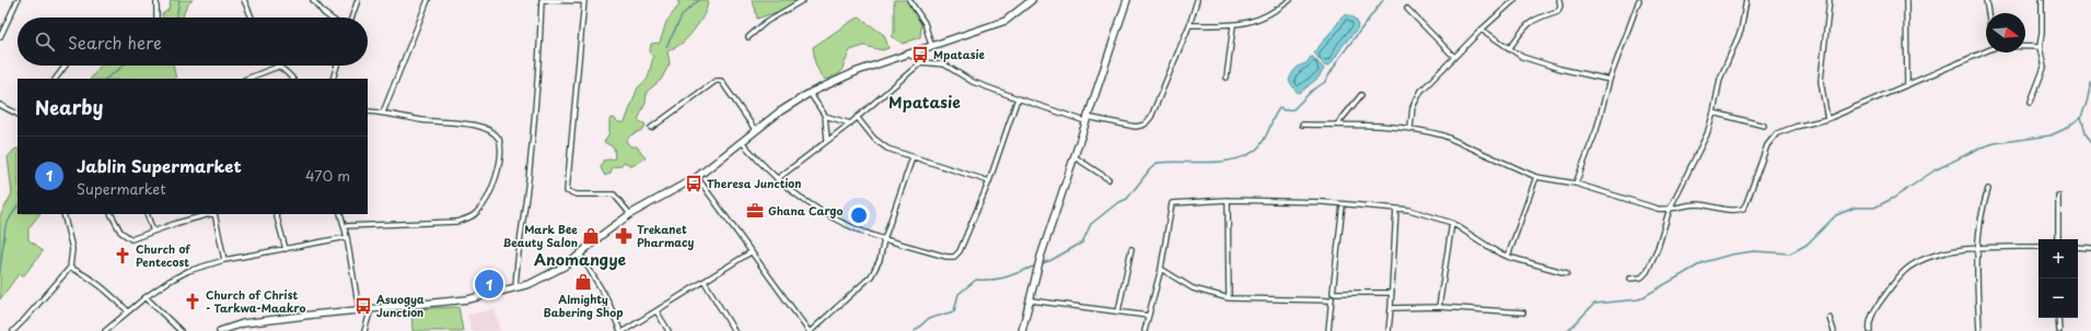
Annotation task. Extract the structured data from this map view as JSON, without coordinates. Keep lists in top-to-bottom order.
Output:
{
  "districts": ["Mpatasie", "Anomangye"],
  "places": {
    "bus stop": ["Mpatasie", "Theresa Junction", "Asuogya Junction"],
    "office": ["Ghana Cargo"],
    "shop": ["Mark Bee Beauty Salon", "Almighty Babering Shop"],
    "pharmacy": ["Trekanet Pharmacy"],
    "church": ["Church of Pentecost", "Church of Christ - Tarkwa-Maakro"]
  },
  "north": "right",
  "page": {
    "search": "Search here",
    "heading": "Nearby",
    "list": [
      {
        "mark": "1",
        "name": "Jablin Supermarket",
        "note": "Supermarket",
        "value": "470 m"
      }
    ],
    "map_buttons": ["+", "−"],
    "pins": "1"
  }
}
